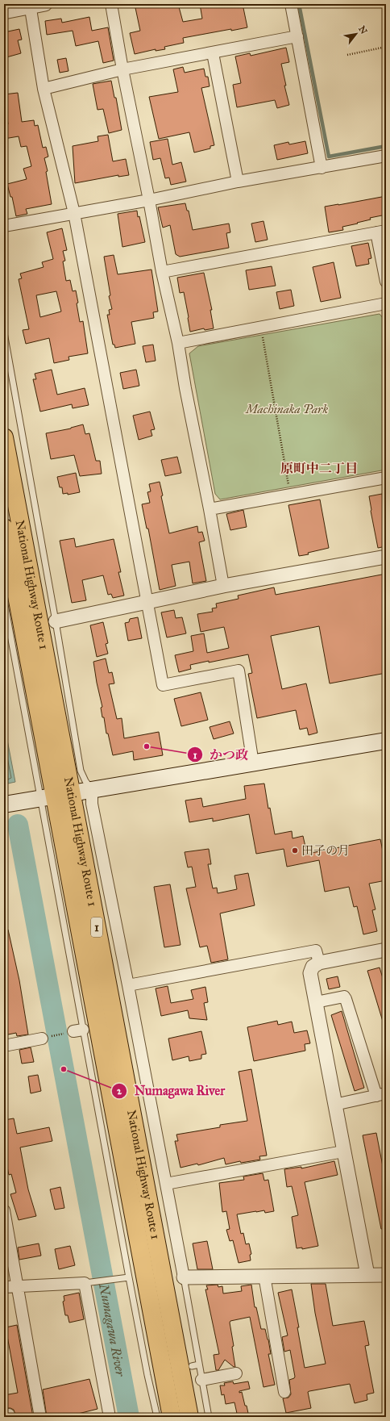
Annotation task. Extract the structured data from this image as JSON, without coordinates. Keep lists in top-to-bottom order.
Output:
{
  "streets": {
    "highway": ["National Highway Route 1", "1"]
  },
  "districts": ["原町中二丁目"],
  "water": ["Numagawa River"],
  "parks": ["Machinaka Park"],
  "places": ["かつ政", "田子の月", "Numagawa River"],
  "north": "top right"
}
